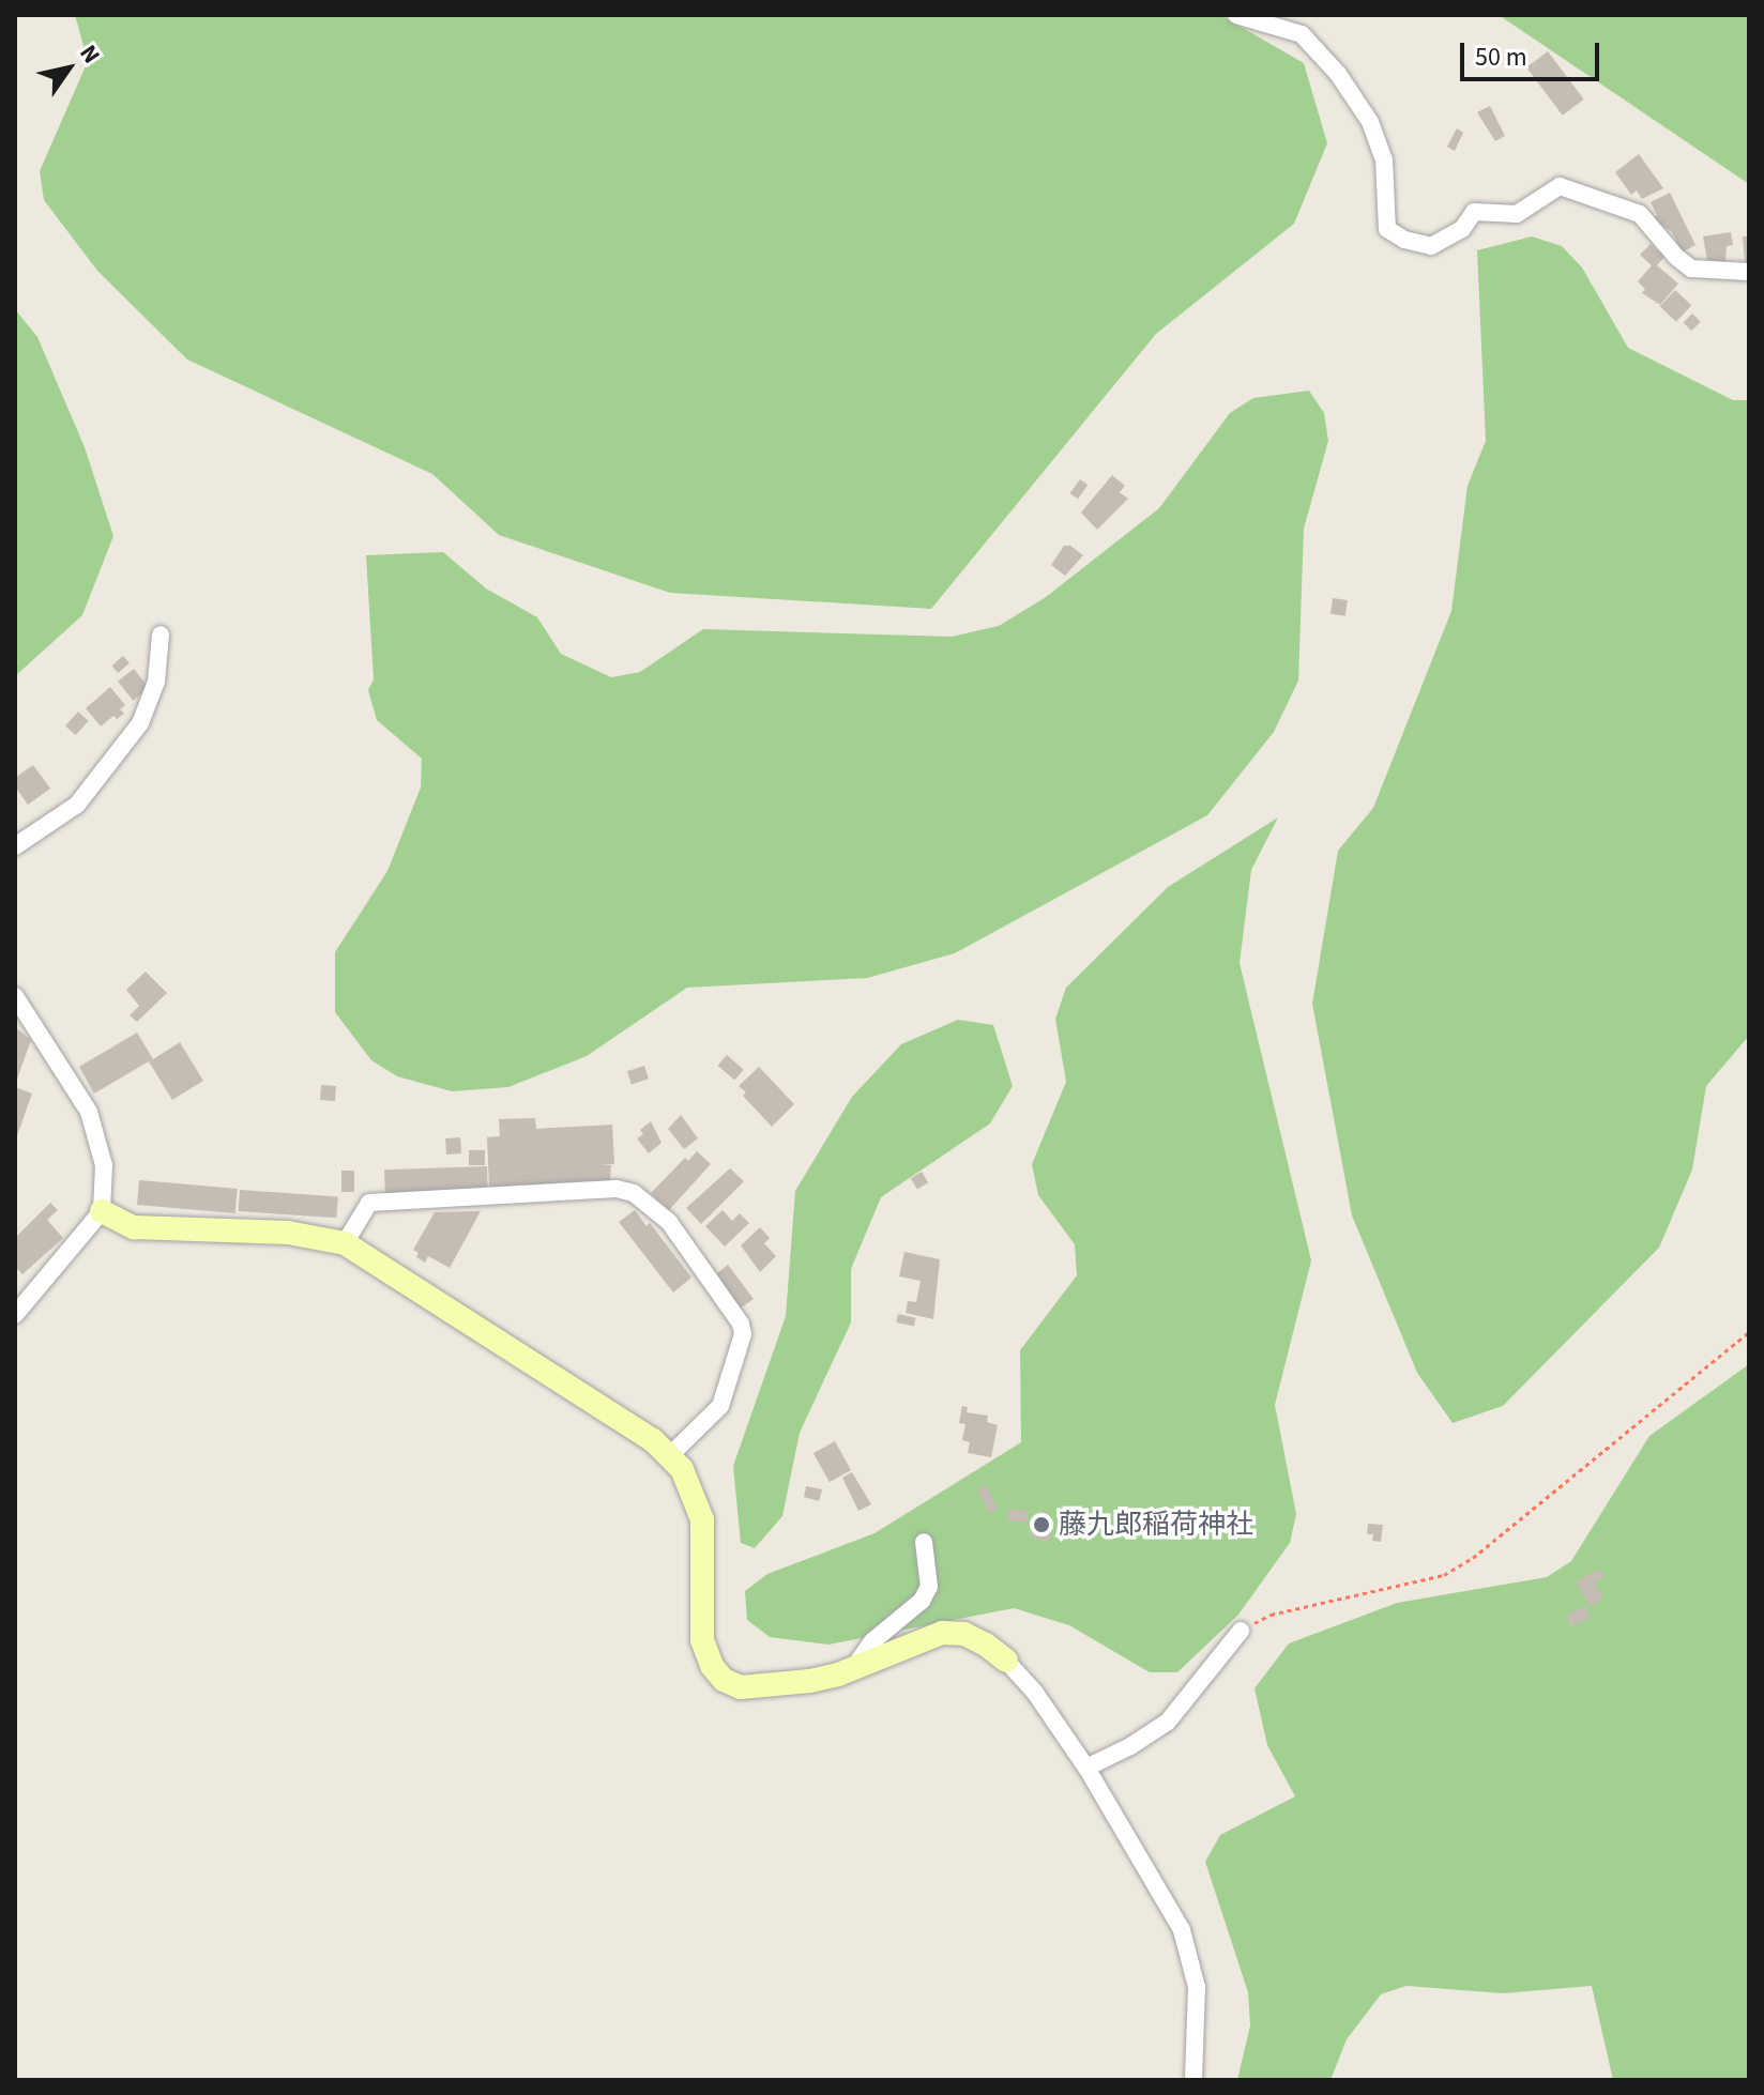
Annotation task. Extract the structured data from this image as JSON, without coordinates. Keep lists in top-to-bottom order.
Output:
{
  "places": ["藤九郎稲荷神社"],
  "scale_bar": "50 m",
  "north": "top right"
}
